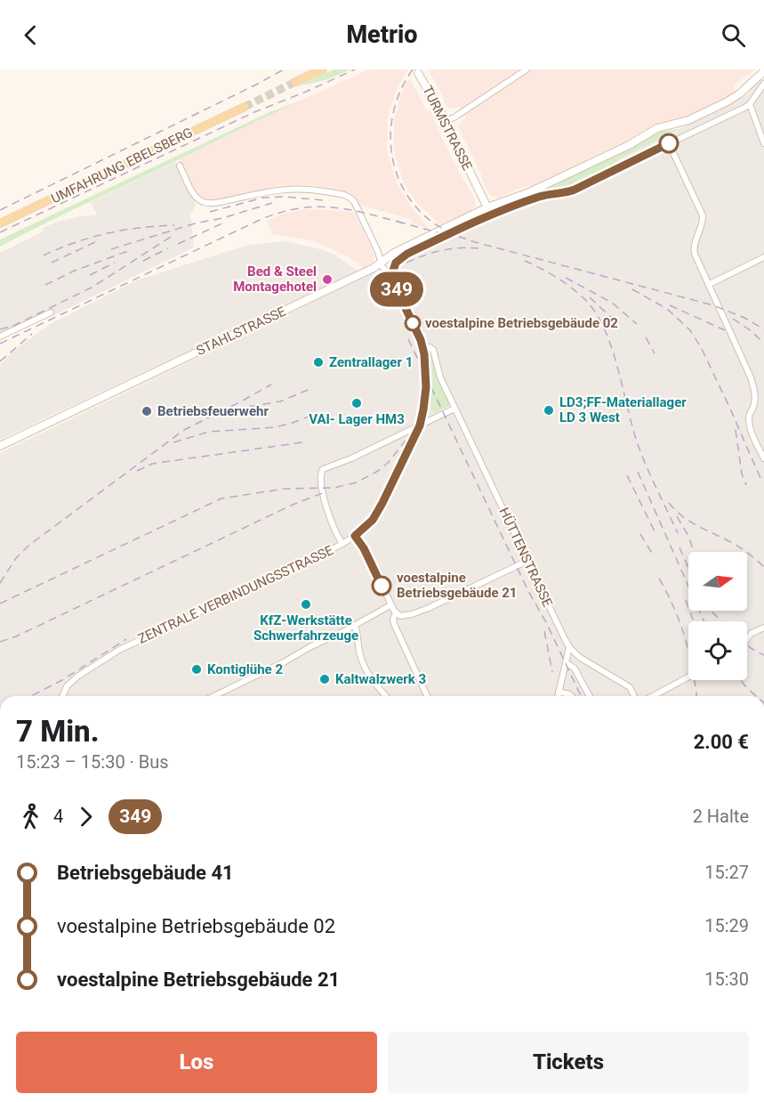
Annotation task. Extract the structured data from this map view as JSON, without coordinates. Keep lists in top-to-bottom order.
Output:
{
  "streets": {
    "main road": ["UMFAHRUNG EBELSBERG"],
    "street": [
      "TURMSTRASSE",
      "STAHLSTRASSE",
      "HÜTTENSTRASSE",
      "ZENTRALE VERBINDUNGSSTRASSE"
    ]
  },
  "crossings": [
    ["TURMSTRASSE", "STAHLSTRASSE"],
    ["HÜTTENSTRASSE", "ZENTRALE VERBINDUNGSSTRASSE"]
  ],
  "places": [
    "Bed & Steel Montagehotel",
    "voestalpine Betriebsgebäude 02",
    "Zentrallager 1",
    "VAI- Lager HM3",
    "LD3;FF-Materiallager LD 3 West",
    "Betriebsfeuerwehr",
    "voestalpine Betriebsgebäude 21",
    "KfZ-Werkstätte Schwerfahrzeuge",
    "Kontiglühe 2",
    "Kaltwalzwerk 3"
  ],
  "lines": ["bus line 349"],
  "north": "right",
  "page": {
    "header": "Metrio",
    "on_map": "349",
    "heading": ["7 Min.", "15:23 – 15:30 · Bus", "2.00 €"],
    "legs": ["4", "349", "2 Halte"],
    "list": [
      {
        "name": "Betriebsgebäude 41",
        "value": "15:27"
      },
      {
        "name": "voestalpine Betriebsgebäude 02",
        "value": "15:29"
      },
      {
        "name": "voestalpine Betriebsgebäude 21",
        "value": "15:30"
      }
    ],
    "buttons": ["Los", "Tickets"]
  }
}
